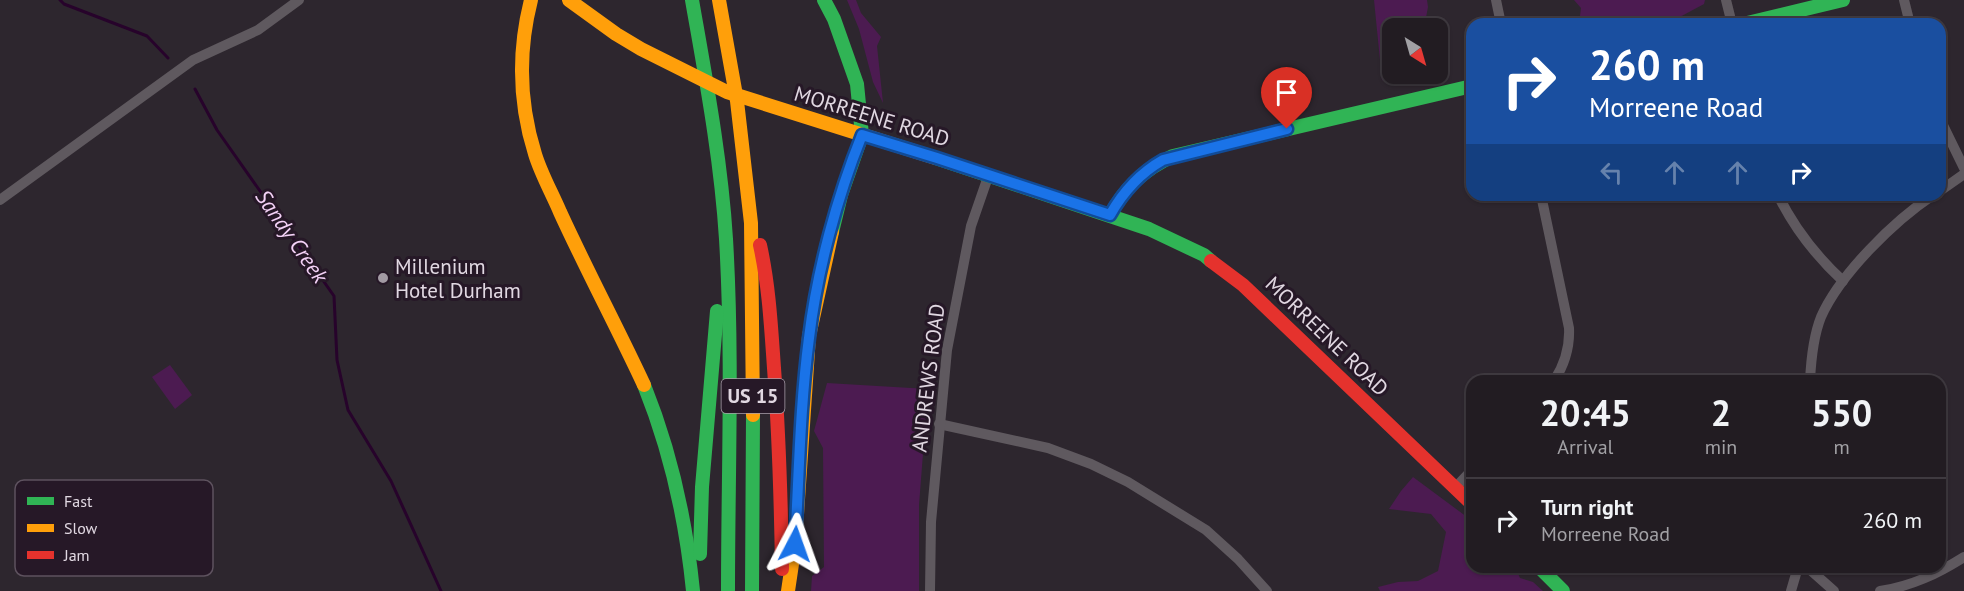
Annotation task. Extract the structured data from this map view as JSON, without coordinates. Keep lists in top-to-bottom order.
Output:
{
  "streets": {
    "main road": ["MORREENE ROAD", "US 15"],
    "street": ["ANDREWS ROAD"]
  },
  "crossings": [
    ["MORREENE ROAD", "ANDREWS ROAD"]
  ],
  "water": ["Sandy Creek"],
  "places": ["Millenium Hotel Durham"],
  "legend": ["Fast", "Slow", "Jam"],
  "north": "bottom right",
  "page": {
    "turn": ["260 m", "Morreene Road"],
    "eta": [
      "20:45",
      "Arrival",
      "2",
      "min",
      "550",
      "m"
    ],
    "list": [
      {
        "name": "Turn right",
        "note": "Morreene Road",
        "value": "260 m"
      }
    ]
  }
}
